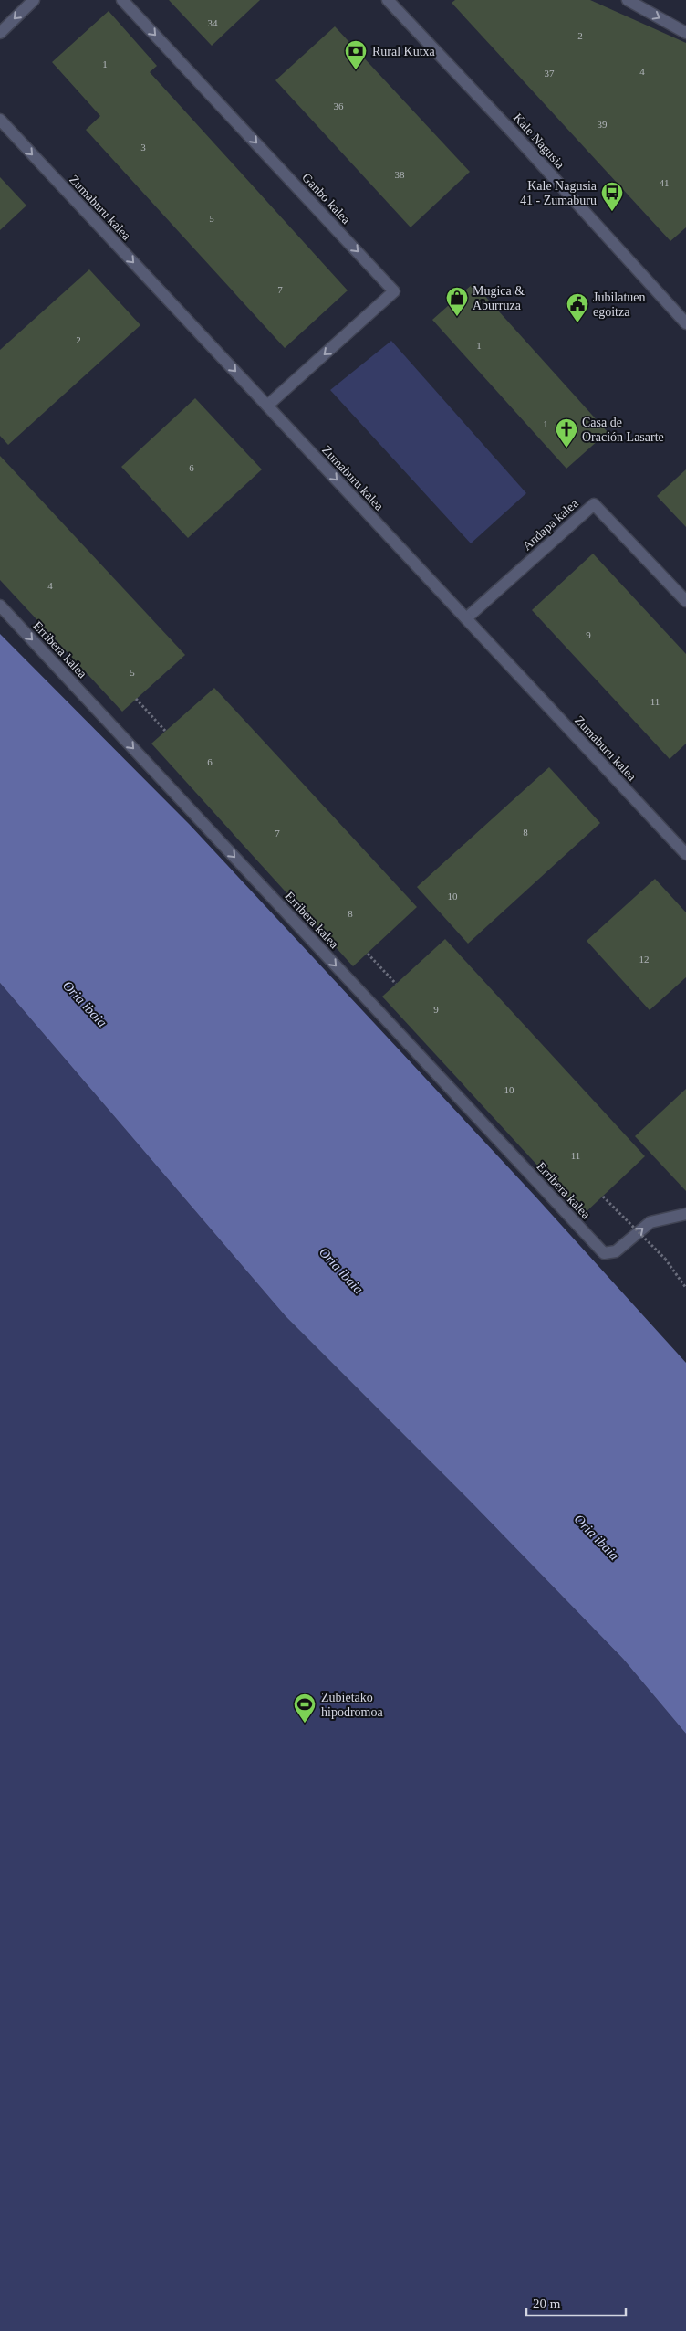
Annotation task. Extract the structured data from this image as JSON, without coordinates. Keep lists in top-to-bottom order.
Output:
{
  "streets": {
    "street": [
      "Kale Nagusia",
      "Ganbo kalea",
      "Zumaburu kalea",
      "Andapa kalea",
      "Erribera kalea"
    ]
  },
  "crossings": [
    ["Ganbo kalea", "Zumaburu kalea"],
    ["Zumaburu kalea", "Andapa kalea"]
  ],
  "one_way": ["Zumaburu kalea", "Erribera kalea"],
  "water": ["Oria ibaia"],
  "places": {
    "bank": ["Rural Kutxa"],
    "bus stop": ["Kale Nagusia 41 - Zumaburu"],
    "shop": ["Mugica & Aburruza"],
    "public building": ["Jubilatuen egoitza"],
    "church": ["Casa de Oración Lasarte"],
    "sports": ["Zubietako hipodromoa"]
  },
  "house_numbers": [
    "34",
    "2",
    "1",
    "4",
    "37",
    "36",
    "39",
    "3",
    "38",
    "41",
    "5",
    "7",
    "2",
    "1",
    "1",
    "6",
    "4",
    "9",
    "5",
    "11",
    "6",
    "8",
    "7",
    "10",
    "8",
    "12",
    "9",
    "10",
    "11"
  ],
  "scale_bar": "20 m"
}
